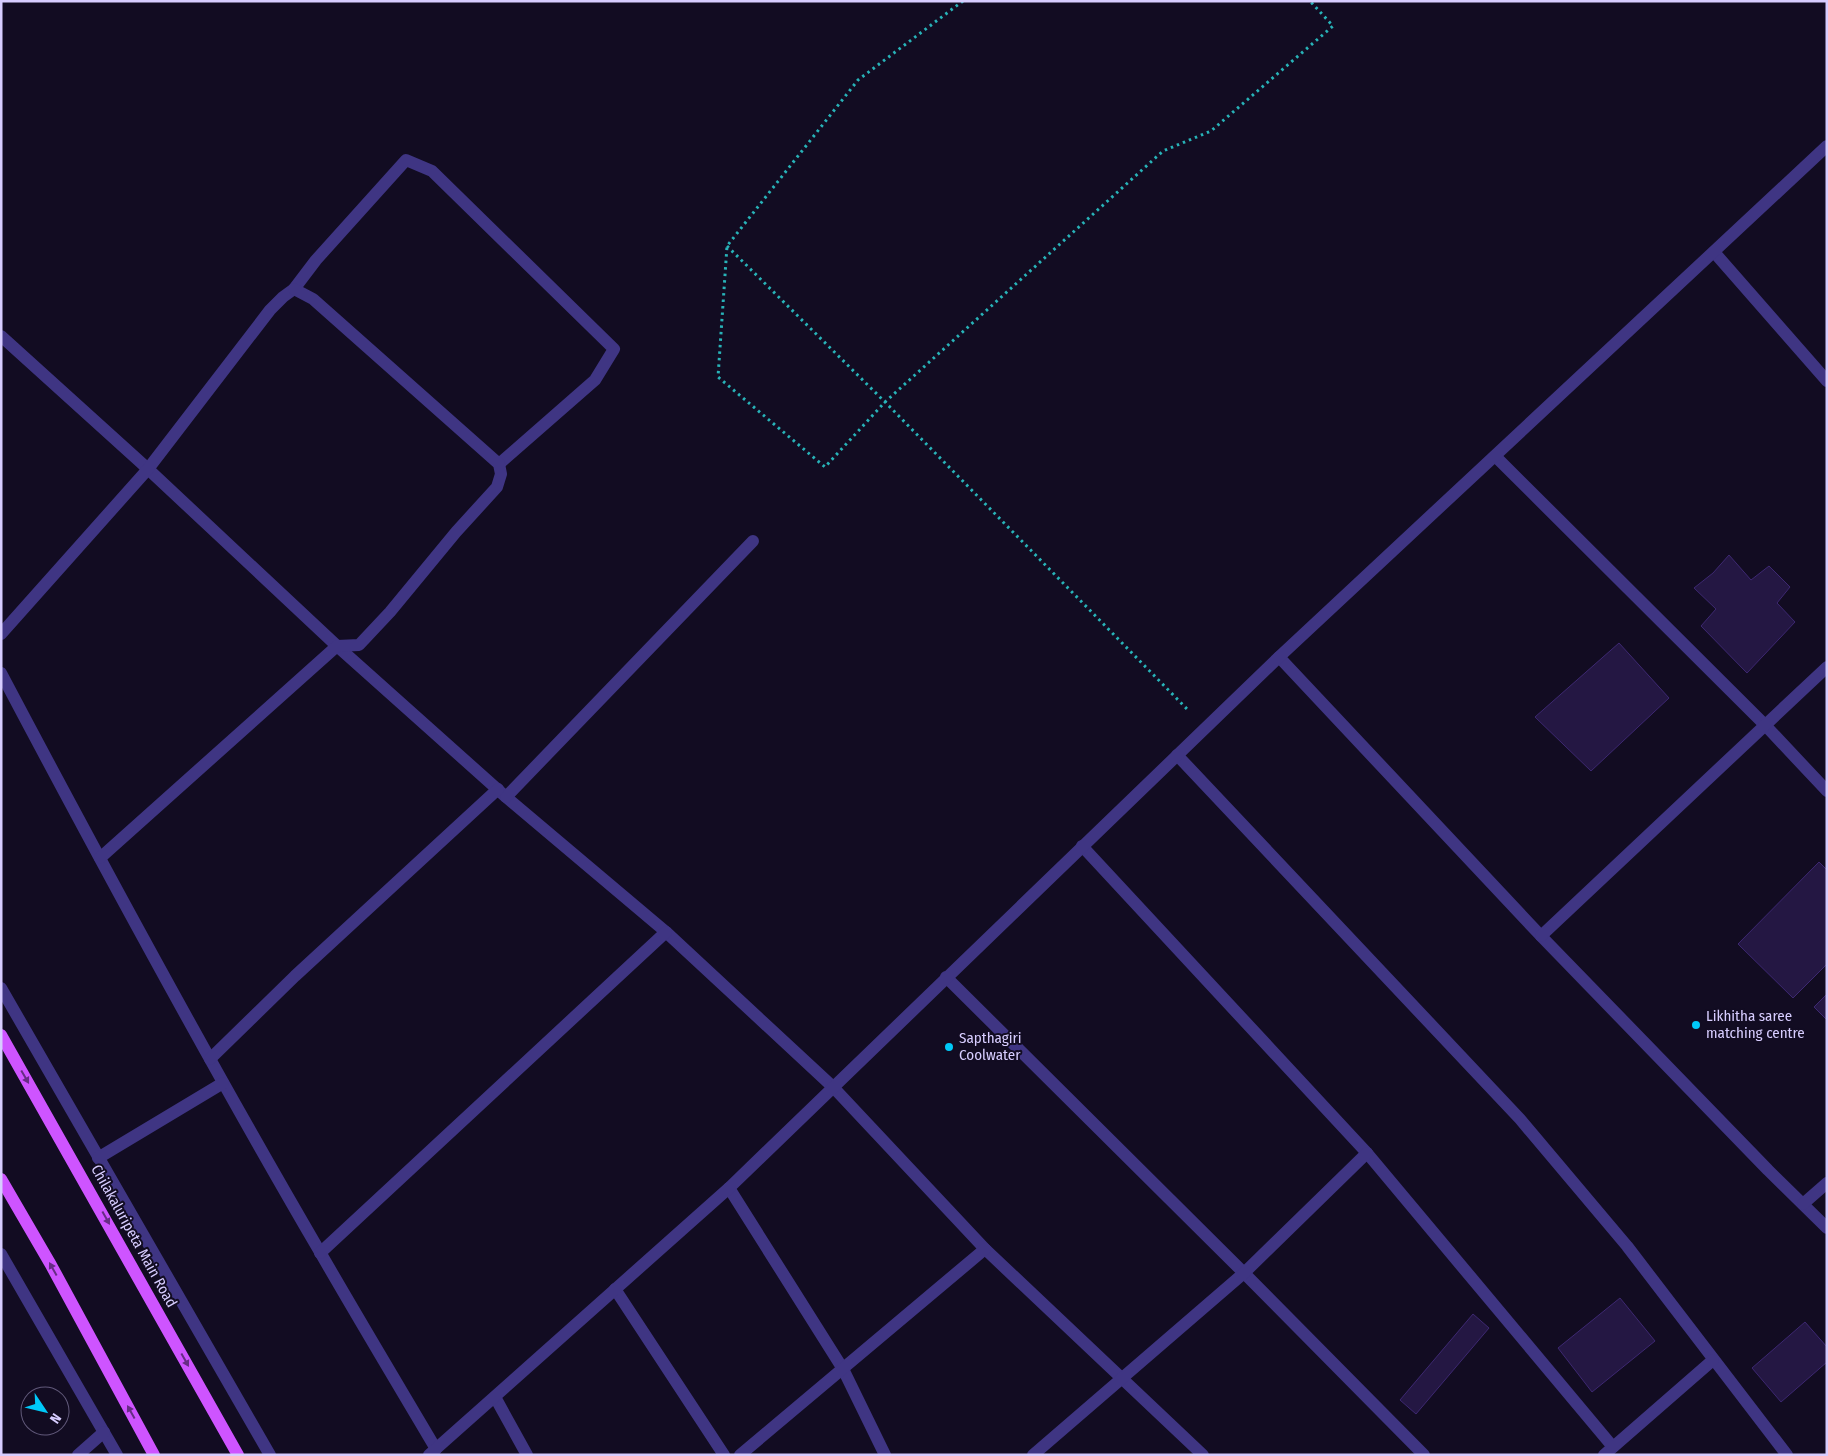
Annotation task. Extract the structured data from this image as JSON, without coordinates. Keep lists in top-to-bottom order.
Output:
{
  "streets": {
    "main road": ["Chilakaluripeta Main Road"]
  },
  "places": ["Likhitha saree matching centre", "Sapthagiri Coolwater"],
  "north": "bottom right"
}
